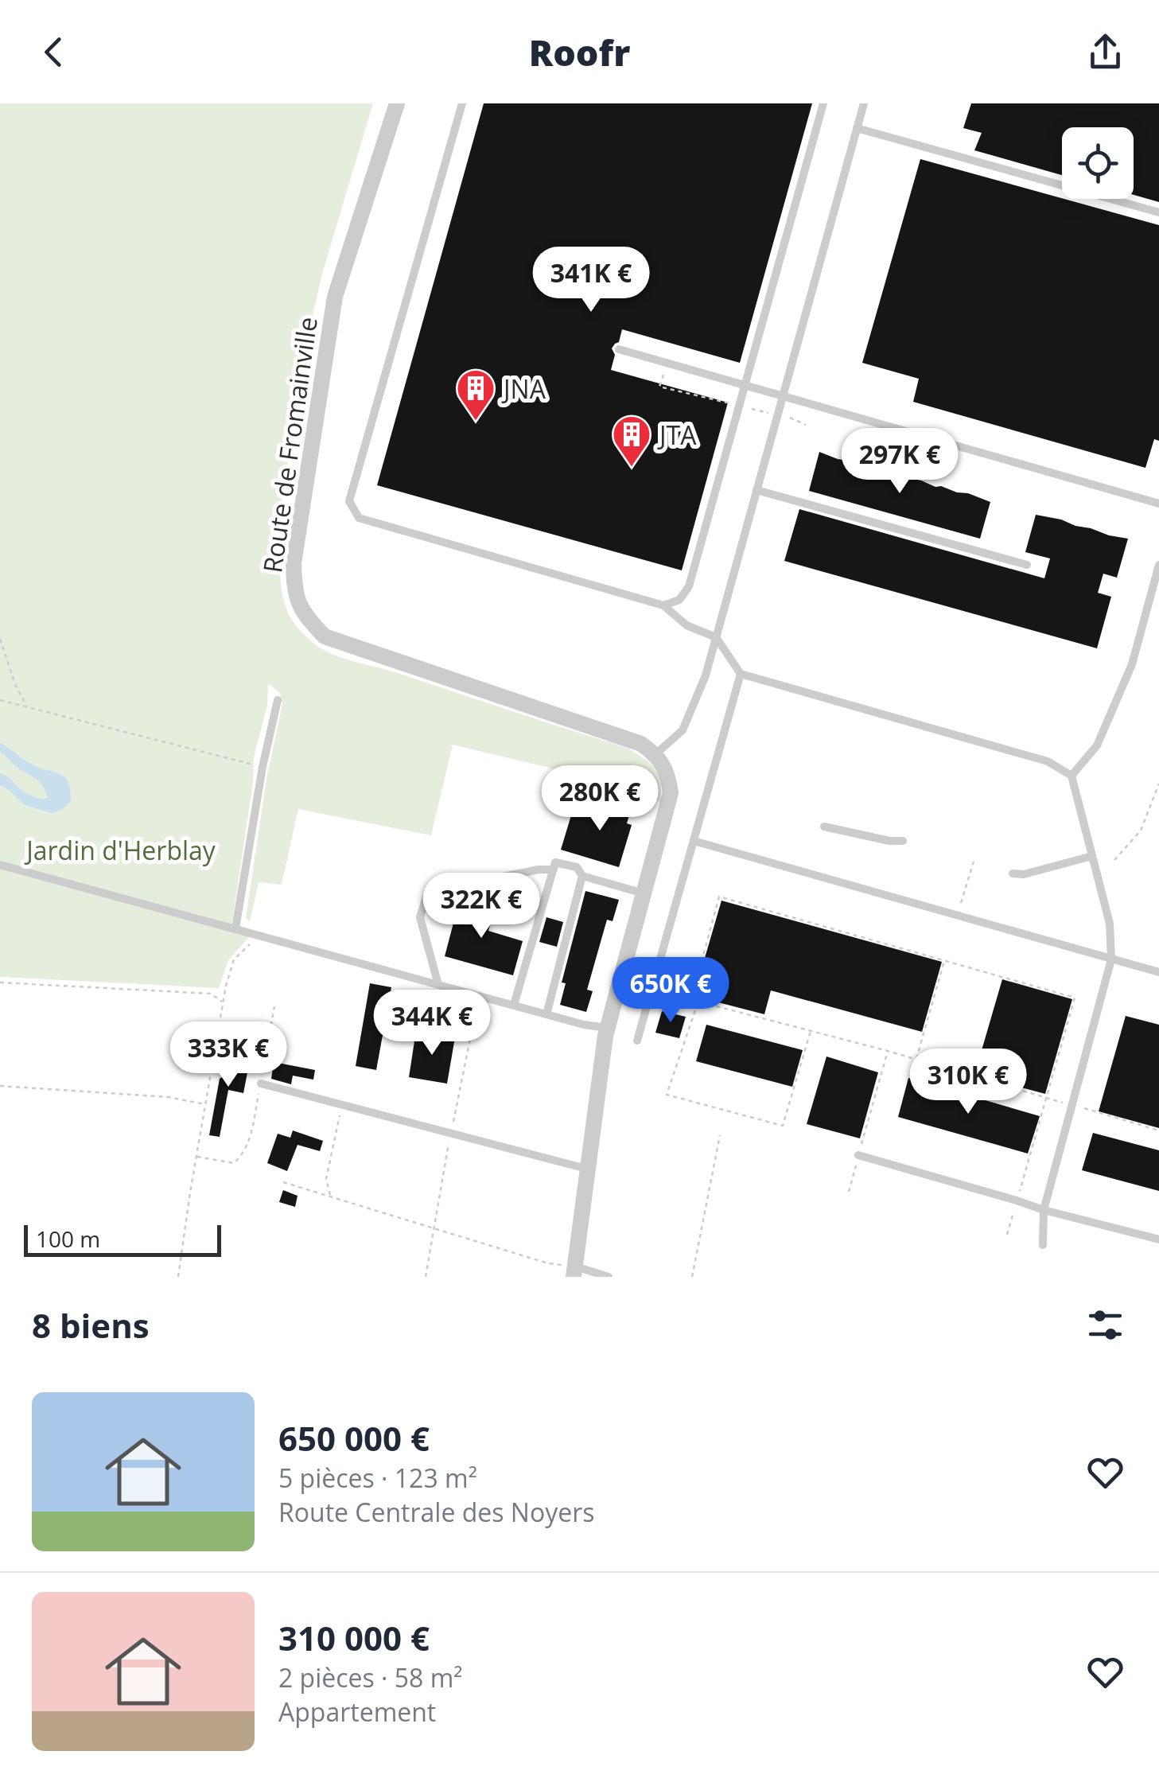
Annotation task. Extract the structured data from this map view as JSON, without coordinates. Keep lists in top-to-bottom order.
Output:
{
  "streets": {
    "street": ["Route de Fromainville"]
  },
  "parks": ["Jardin d'Herblay"],
  "places": {
    "building": ["JNA", "JTA"]
  },
  "scale_bar": "100 m",
  "page": {
    "header": "Roofr",
    "price": [
      "341K €",
      "297K €",
      "280K €",
      "322K €",
      "650K €",
      "344K €",
      "333K €",
      "310K €"
    ],
    "scale": "100 m",
    "heading": "8 biens",
    "list": [
      {
        "name": "650 000 €",
        "note": "5 pièces · 123 m² · Route Centrale des Noyers"
      },
      {
        "name": "310 000 €",
        "note": "2 pièces · 58 m² · Appartement"
      }
    ]
  }
}
